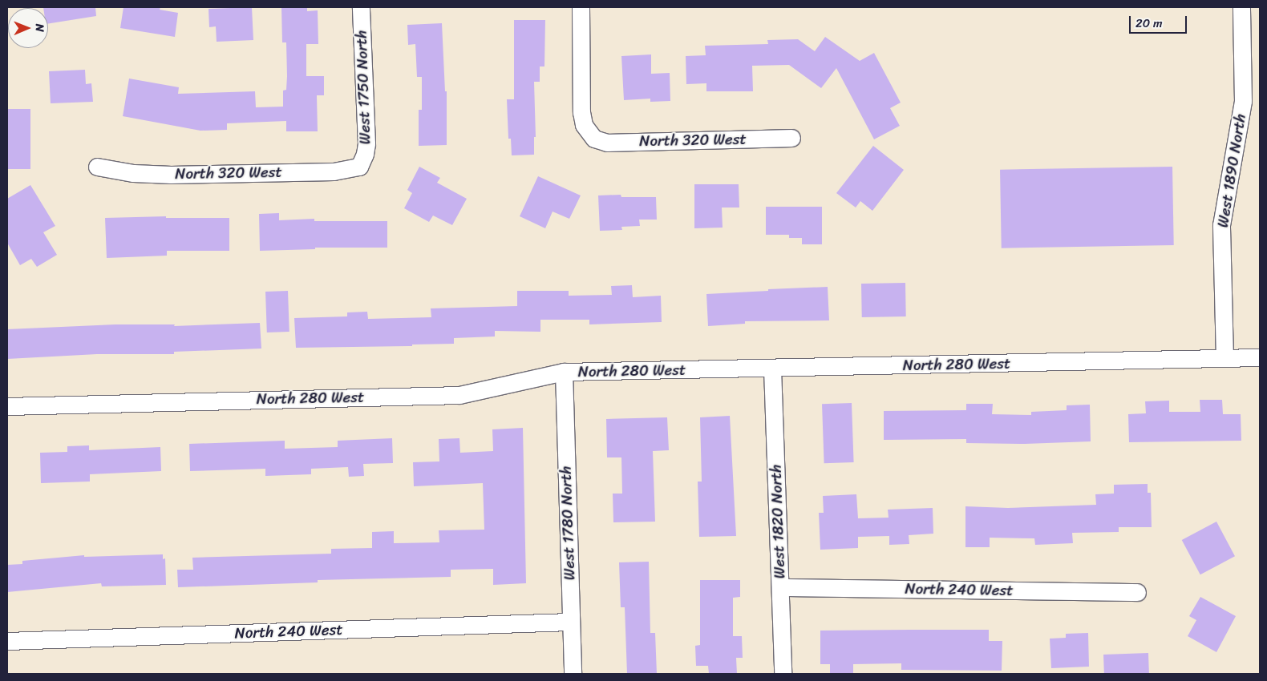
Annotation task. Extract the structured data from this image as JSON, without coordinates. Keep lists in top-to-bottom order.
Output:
{
  "streets": {
    "street": [
      "West 1750 North",
      "North 320 West",
      "West 1890 North",
      "North 280 West",
      "West 1820 North",
      "West 1780 North",
      "North 240 West"
    ]
  },
  "crossings": [
    ["West 1750 North", "North 320 West"],
    ["West 1890 North", "North 280 West"],
    ["North 280 West", "West 1820 North"],
    ["North 280 West", "West 1780 North"],
    ["West 1820 North", "North 240 West"],
    ["West 1780 North", "North 240 West"]
  ],
  "scale_bar": "20 m",
  "north": "right"
}
